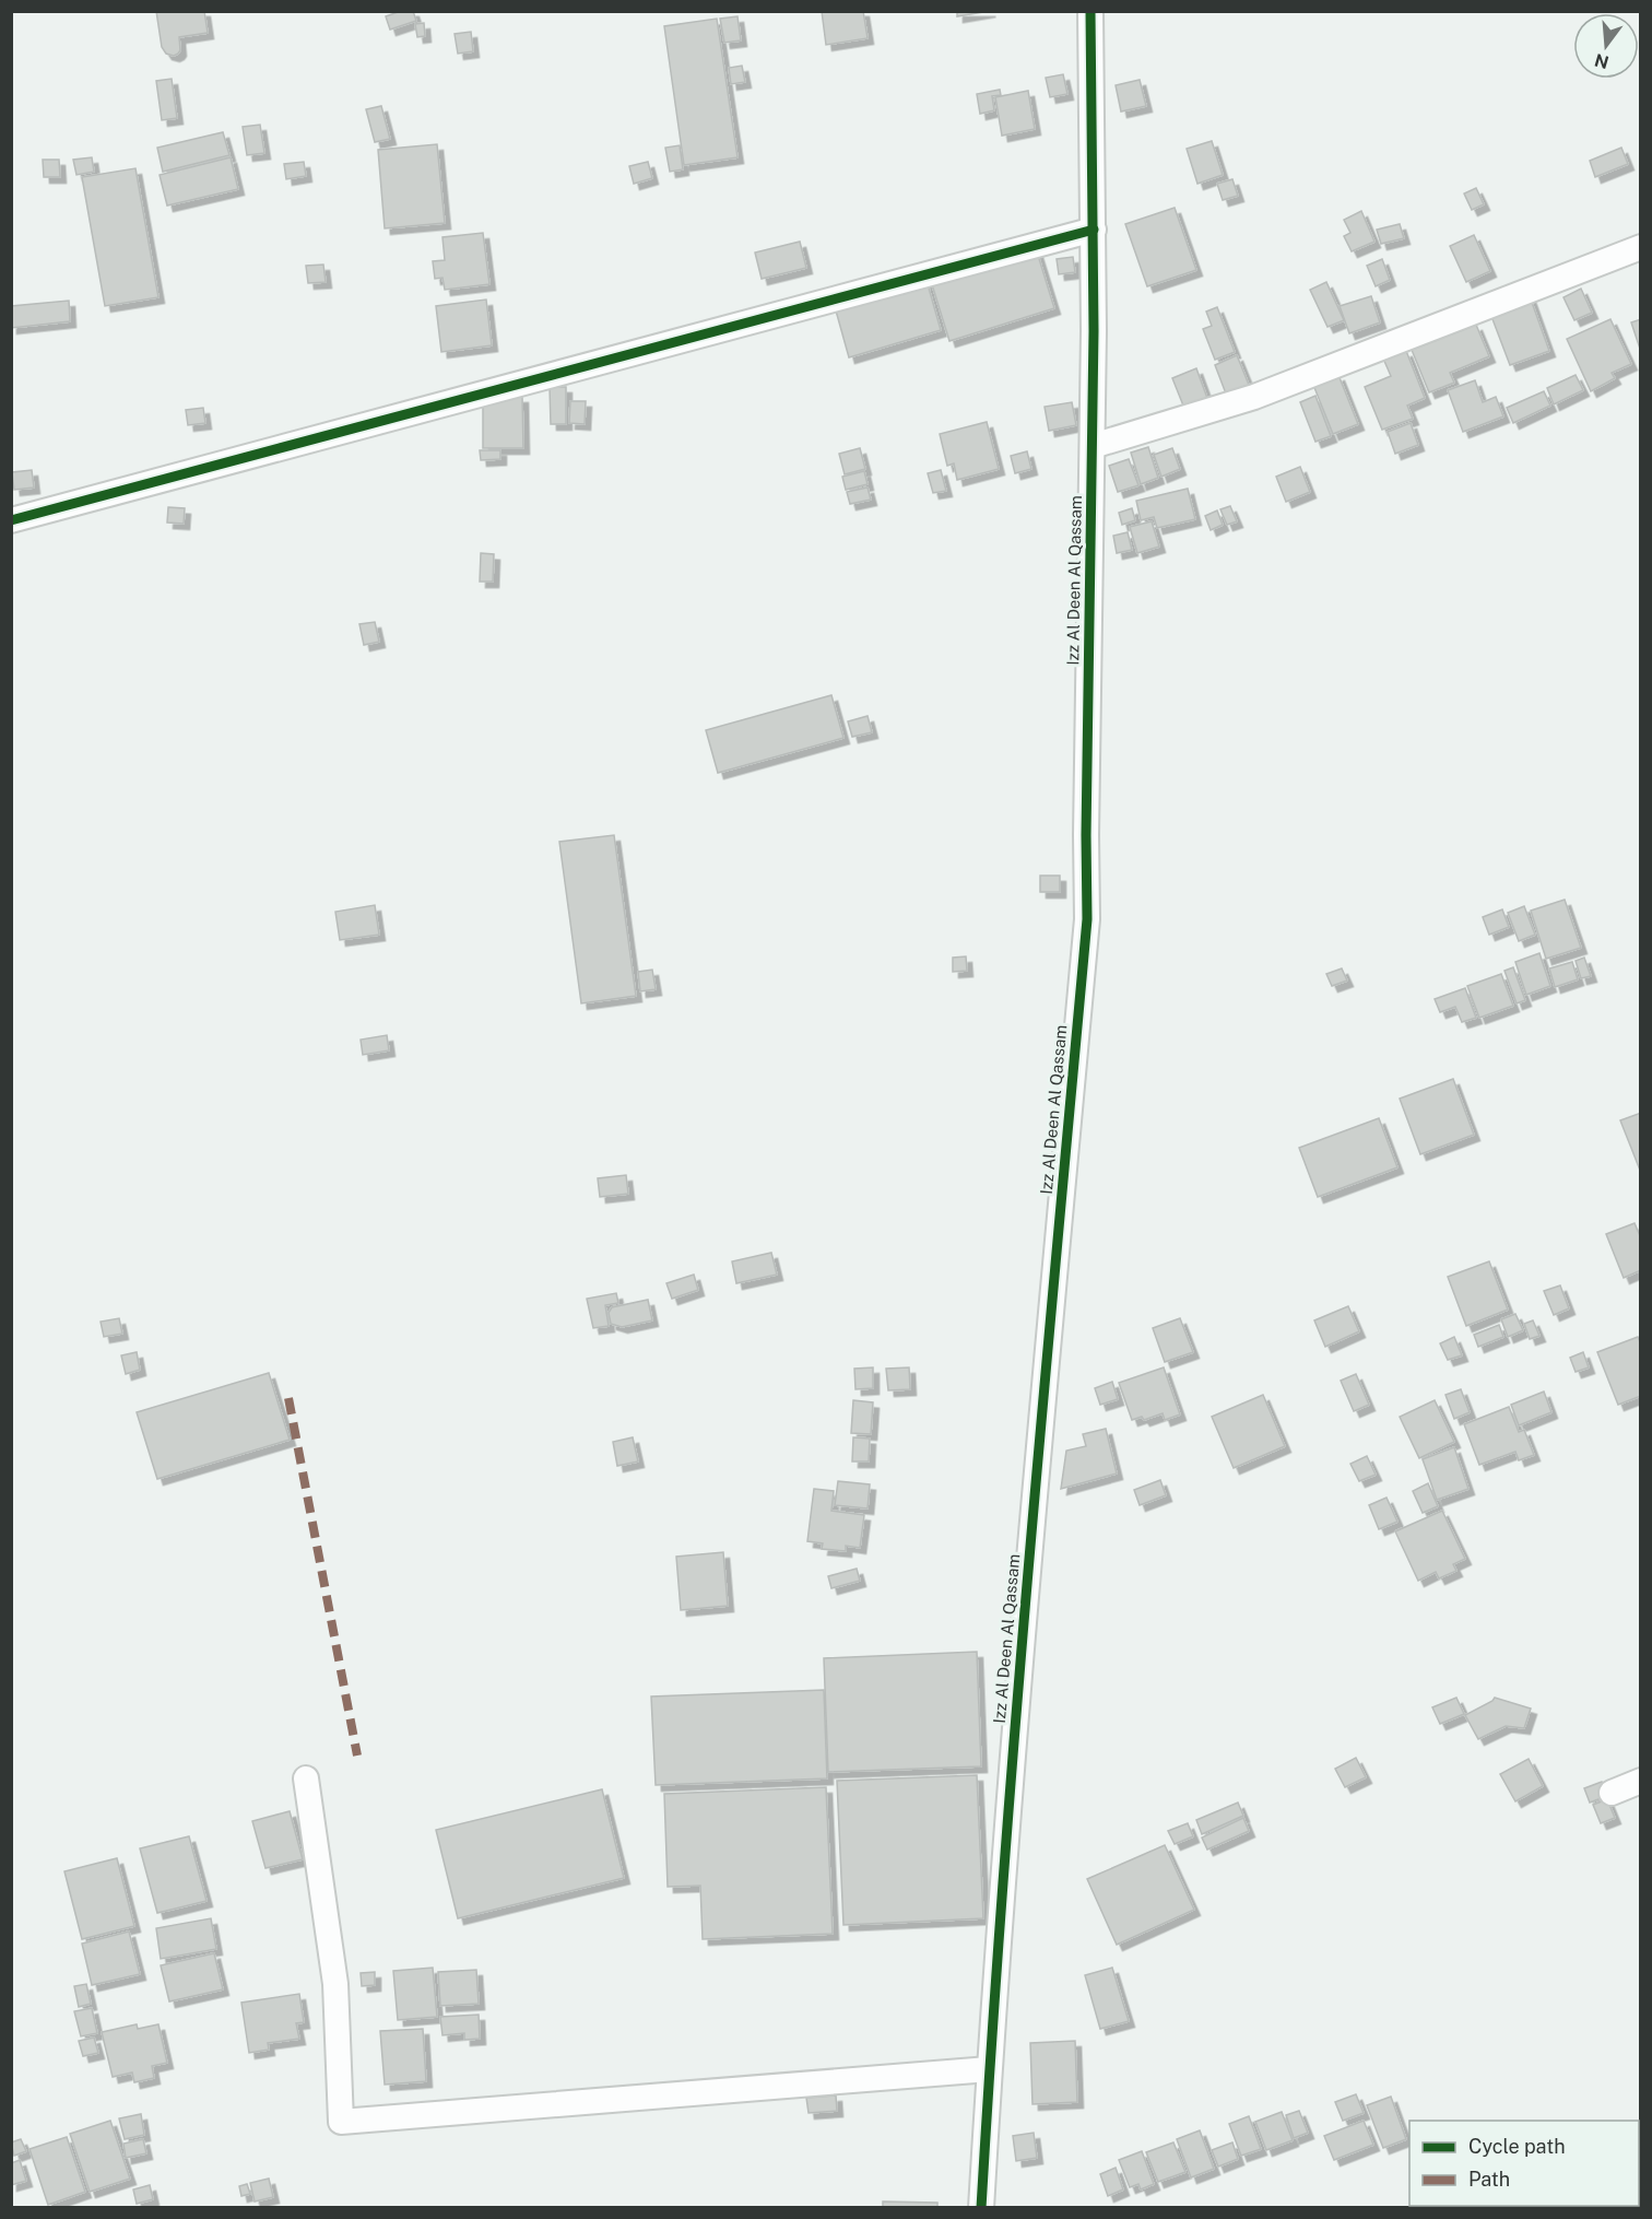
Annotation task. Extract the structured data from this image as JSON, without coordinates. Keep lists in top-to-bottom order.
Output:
{
  "streets": {
    "street": ["Izz Al Deen Al Qassam"]
  },
  "legend": ["Cycle path", "Path"],
  "north": "bottom"
}
